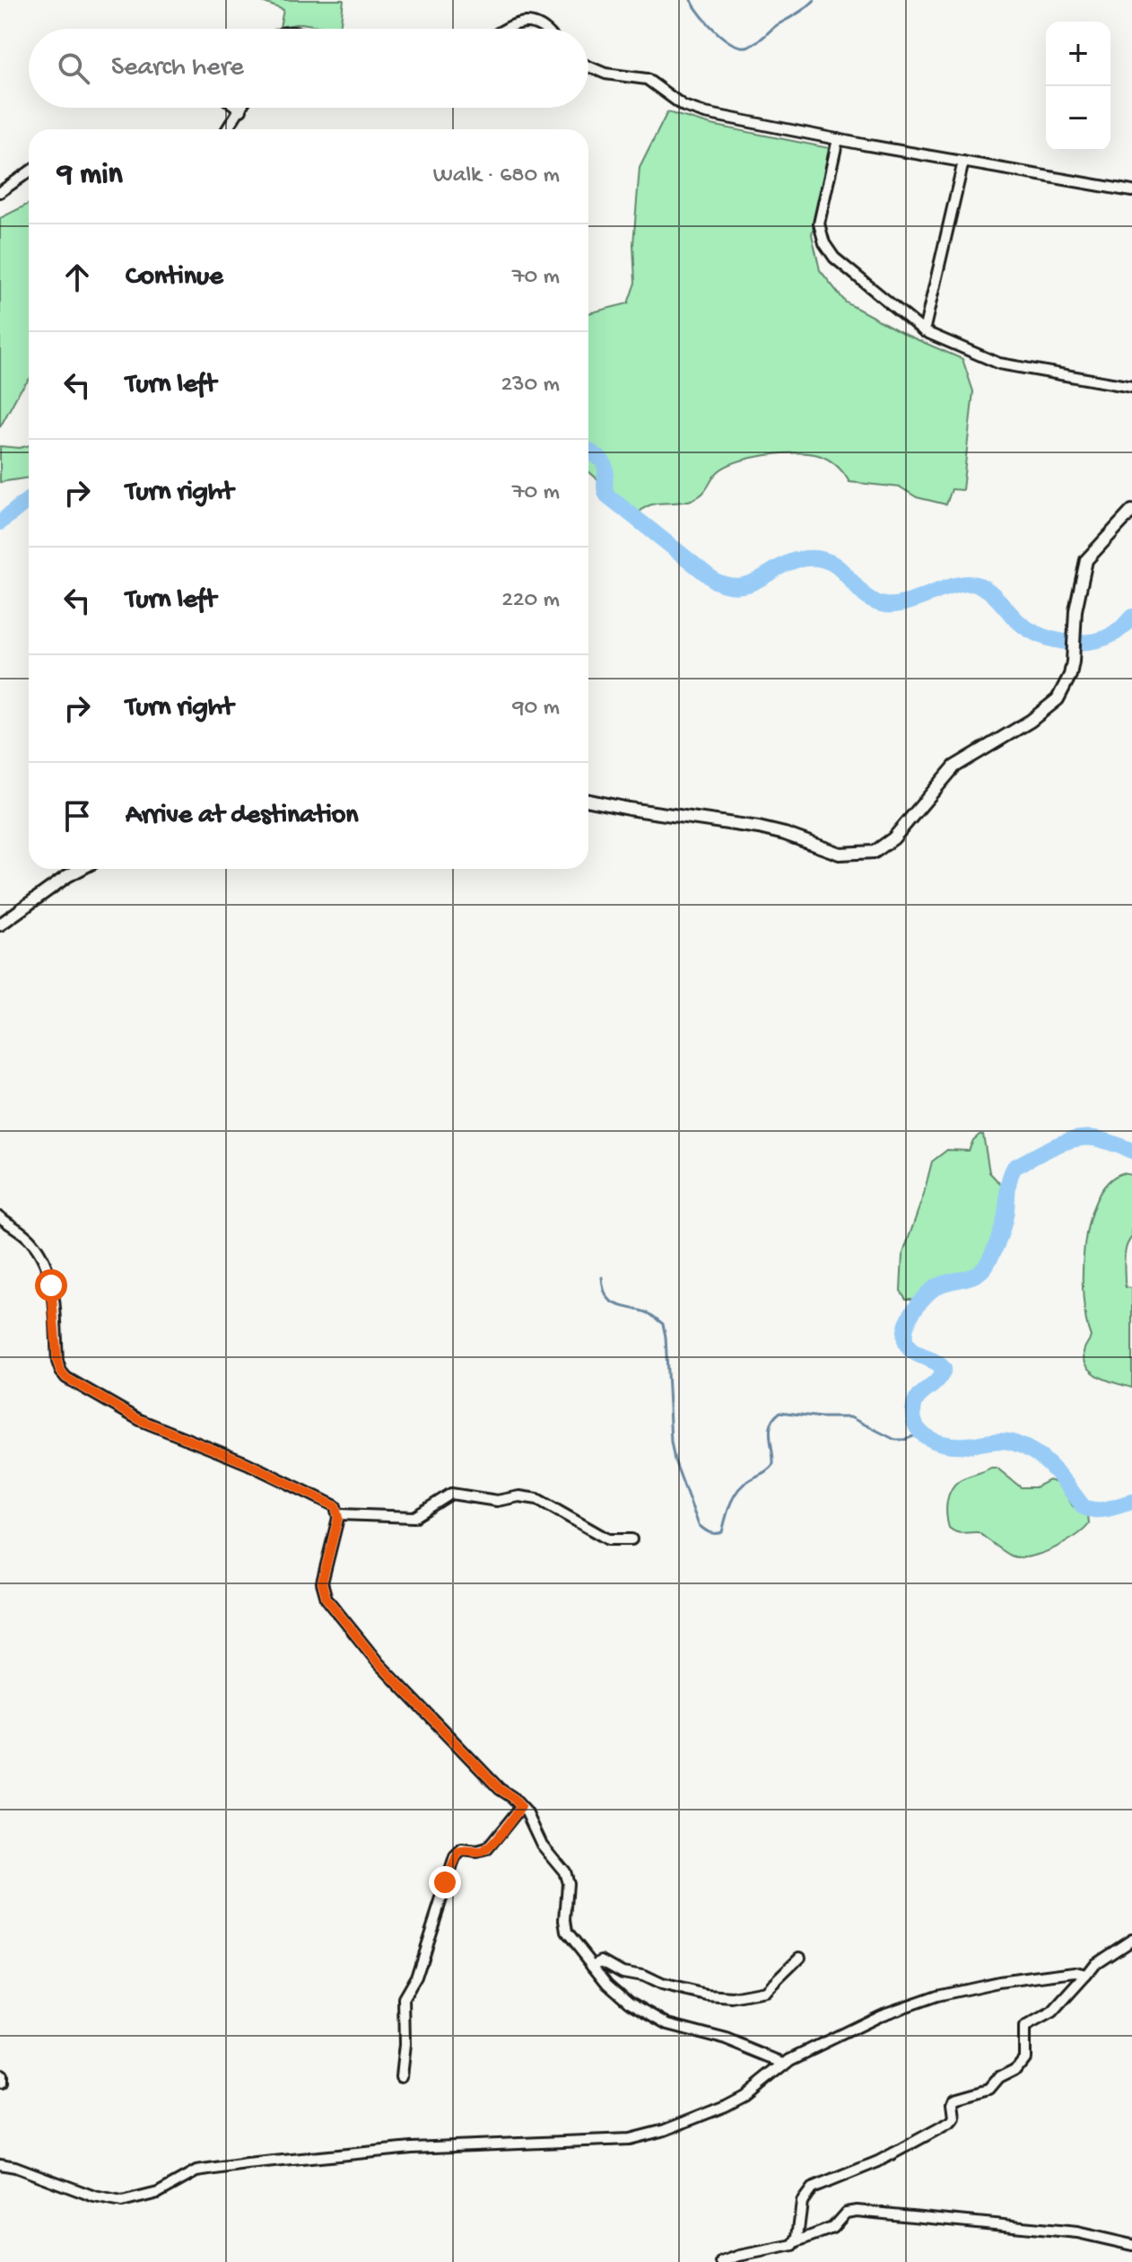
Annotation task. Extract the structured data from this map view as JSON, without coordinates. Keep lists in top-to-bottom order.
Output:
{
  "page": {
    "map_buttons": ["+", "−"],
    "search": "Search here",
    "heading": ["9 min", "Walk · 680 m"],
    "list": [
      ["Continue", "70 m"],
      ["Turn left", "230 m"],
      ["Turn right", "70 m"],
      ["Turn left", "220 m"],
      ["Turn right", "90 m"],
      "Arrive at destination"
    ]
  }
}
